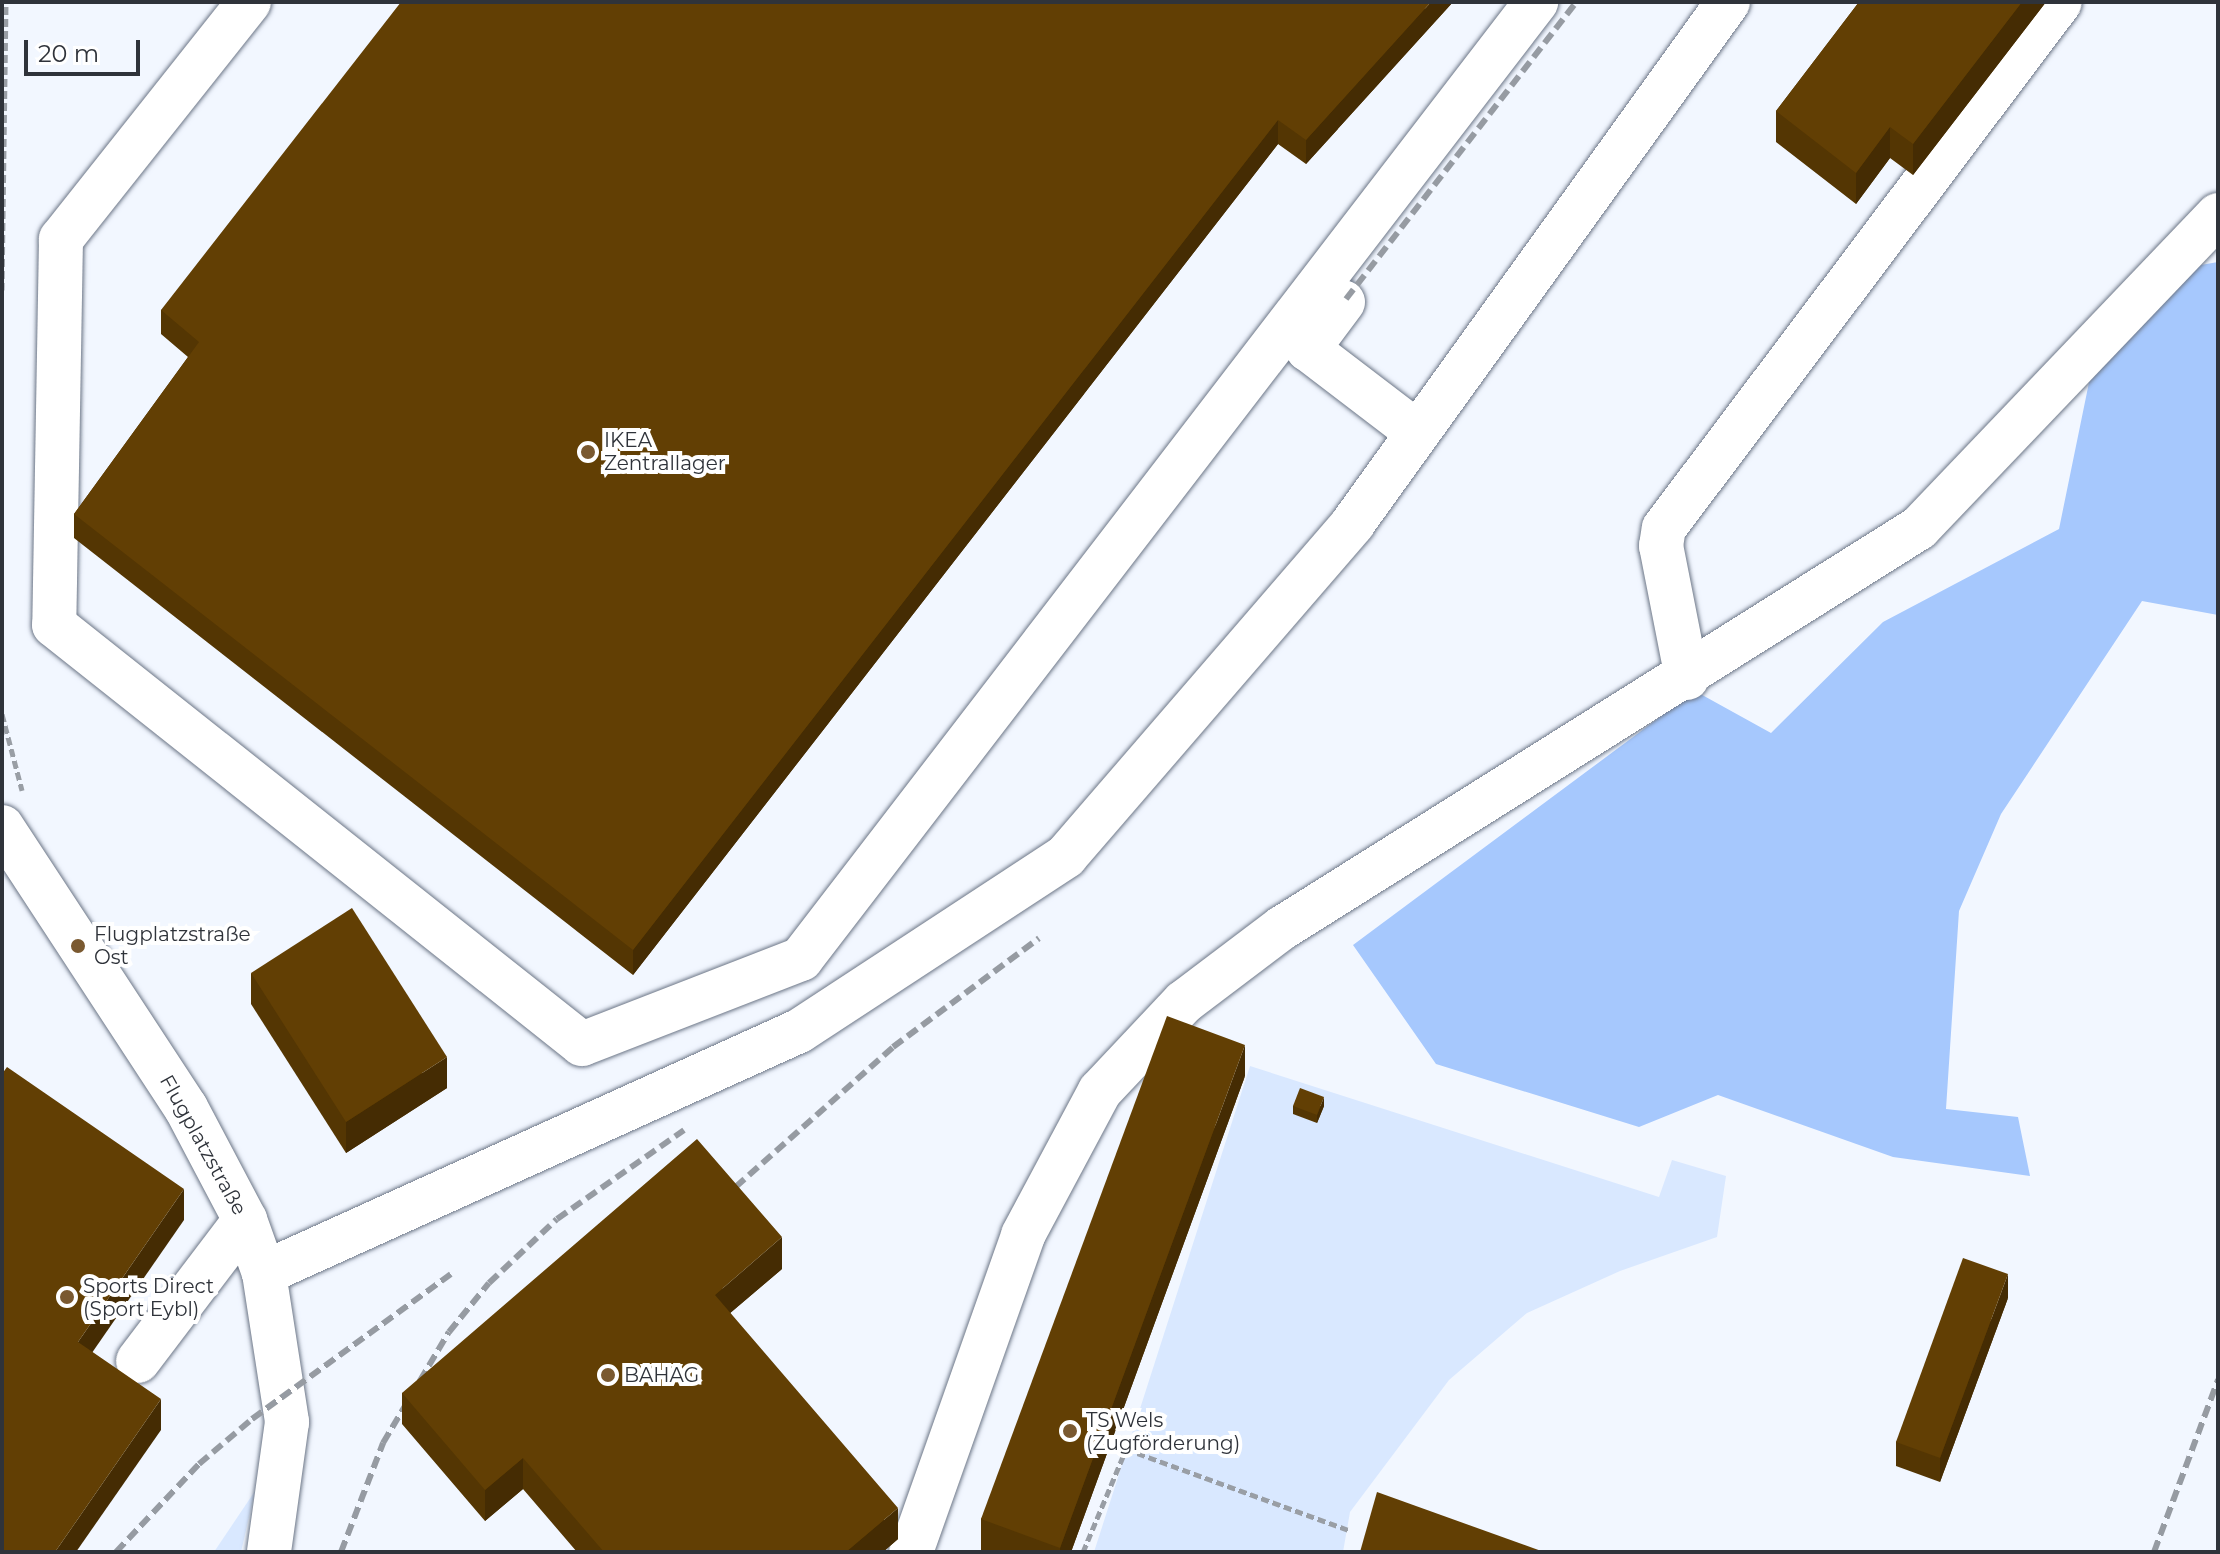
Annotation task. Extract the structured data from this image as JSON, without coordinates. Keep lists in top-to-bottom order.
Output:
{
  "streets": {
    "street": ["Flugplatzstraße"]
  },
  "places": [
    "IKEA Zentrallager",
    "Flugplatzstraße Ost",
    "Sports Direct (Sport Eybl)",
    "BAHAG",
    "TS Wels (Zugförderung)"
  ],
  "scale_bar": "20 m"
}
